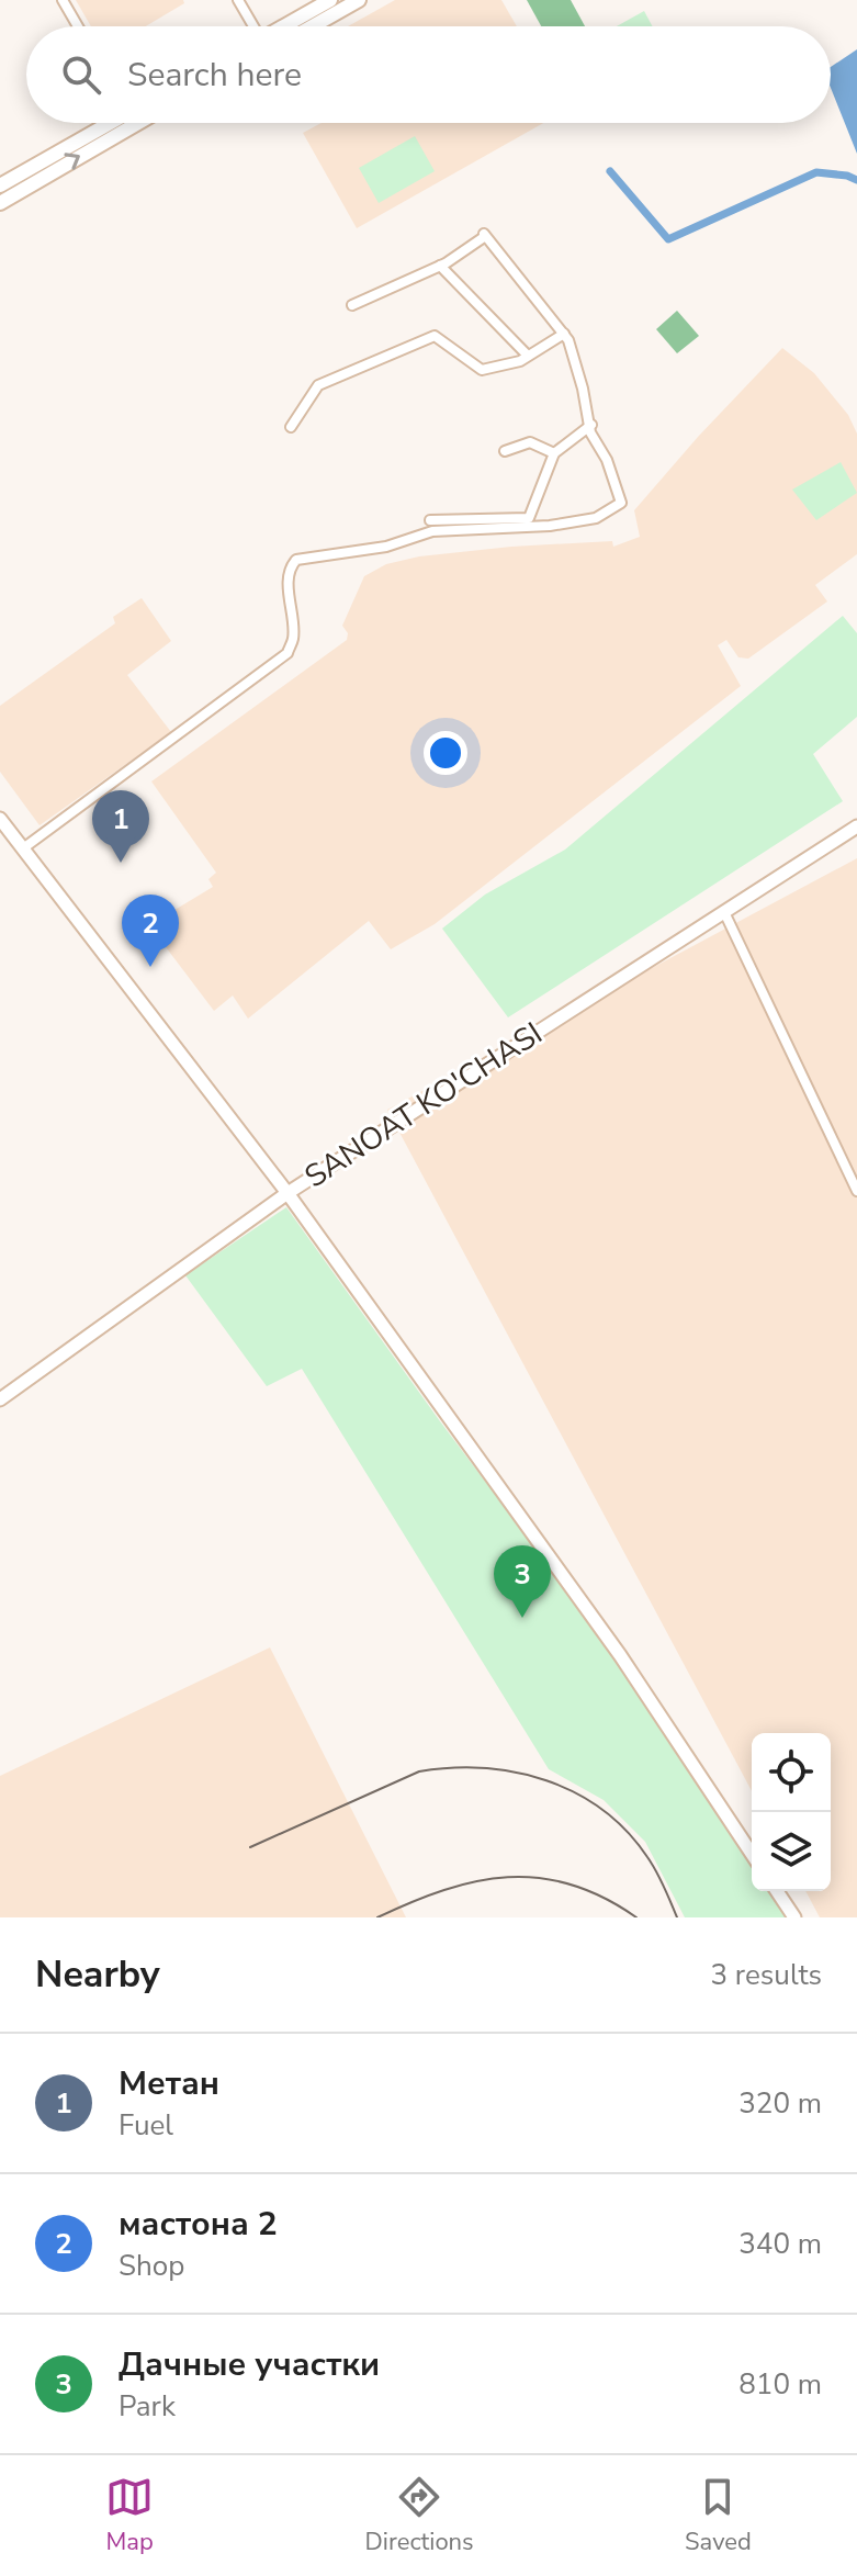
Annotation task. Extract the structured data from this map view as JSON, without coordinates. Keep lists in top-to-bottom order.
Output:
{
  "streets": {
    "main road": ["SANOAT KO'CHASI"]
  },
  "page": {
    "search": "Search here",
    "pins": ["1", "2", "3"],
    "heading": ["Nearby", "3 results"],
    "list": [
      {
        "mark": "1",
        "name": "Метан",
        "note": "Fuel",
        "value": "320 m"
      },
      {
        "mark": "2",
        "name": "мастона 2",
        "note": "Shop",
        "value": "340 m"
      },
      {
        "mark": "3",
        "name": "Дачные участки",
        "note": "Park",
        "value": "810 m"
      }
    ],
    "nav": ["Map", "Directions", "Saved"]
  }
}
